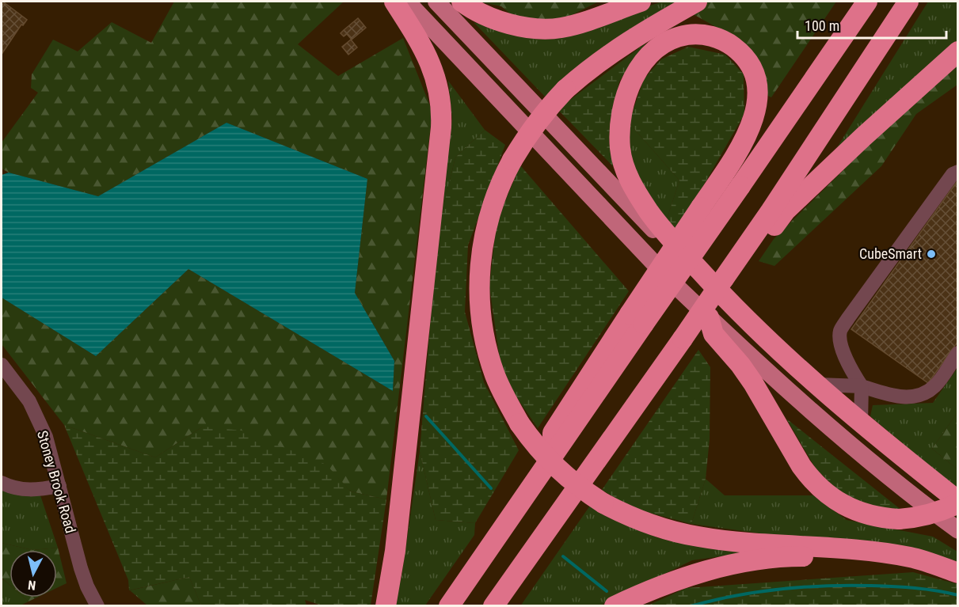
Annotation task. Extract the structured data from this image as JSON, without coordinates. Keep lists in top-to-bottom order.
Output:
{
  "streets": {
    "street": ["Stoney Brook Road"]
  },
  "places": ["CubeSmart"],
  "scale_bar": "100 m",
  "north": "bottom"
}
